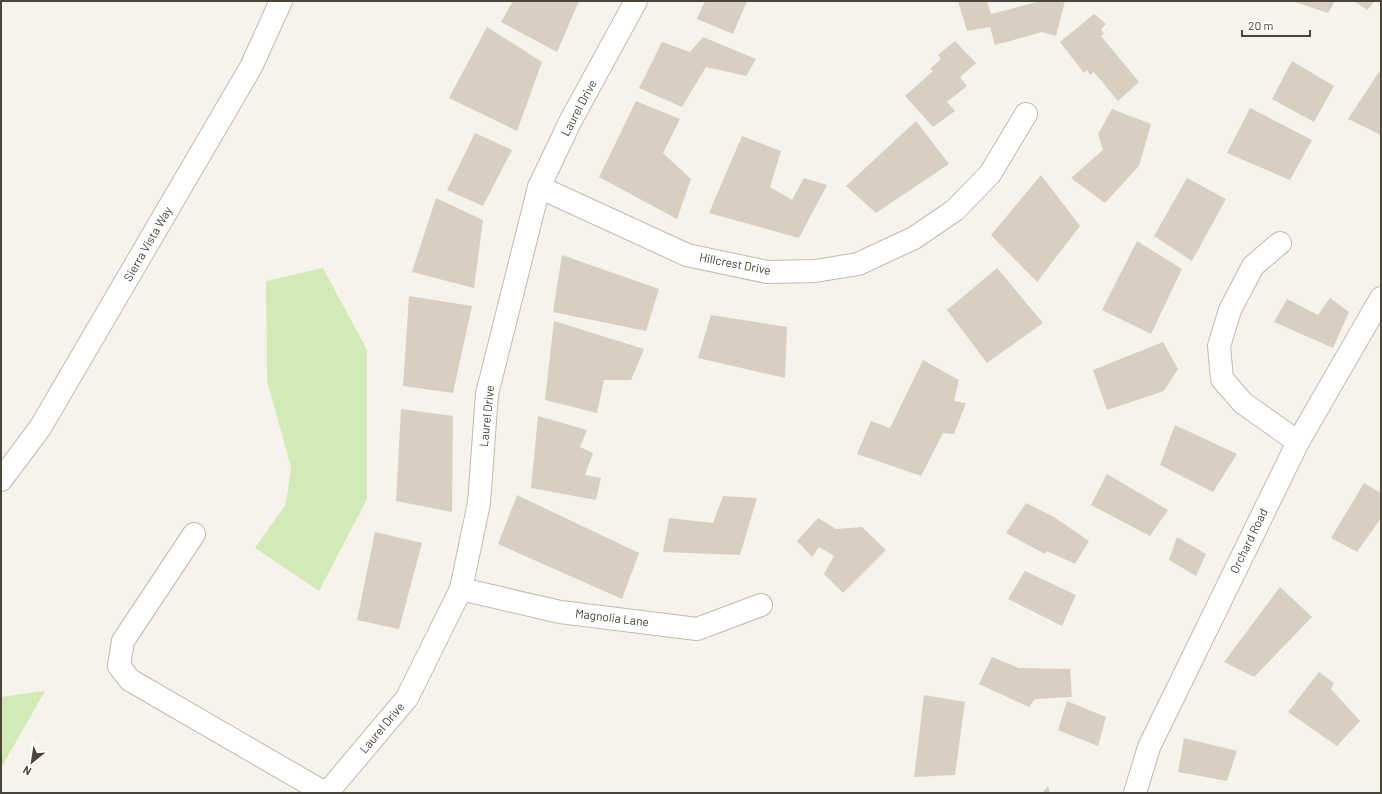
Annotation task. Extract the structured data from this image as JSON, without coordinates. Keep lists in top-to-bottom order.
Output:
{
  "streets": {
    "street": [
      "Laurel Drive",
      "Sierra Vista Way",
      "Hillcrest Drive",
      "Orchard Road",
      "Magnolia Lane"
    ]
  },
  "crossings": [
    ["Laurel Drive", "Hillcrest Drive"],
    ["Laurel Drive", "Magnolia Lane"]
  ],
  "scale_bar": "20 m",
  "north": "bottom left"
}
